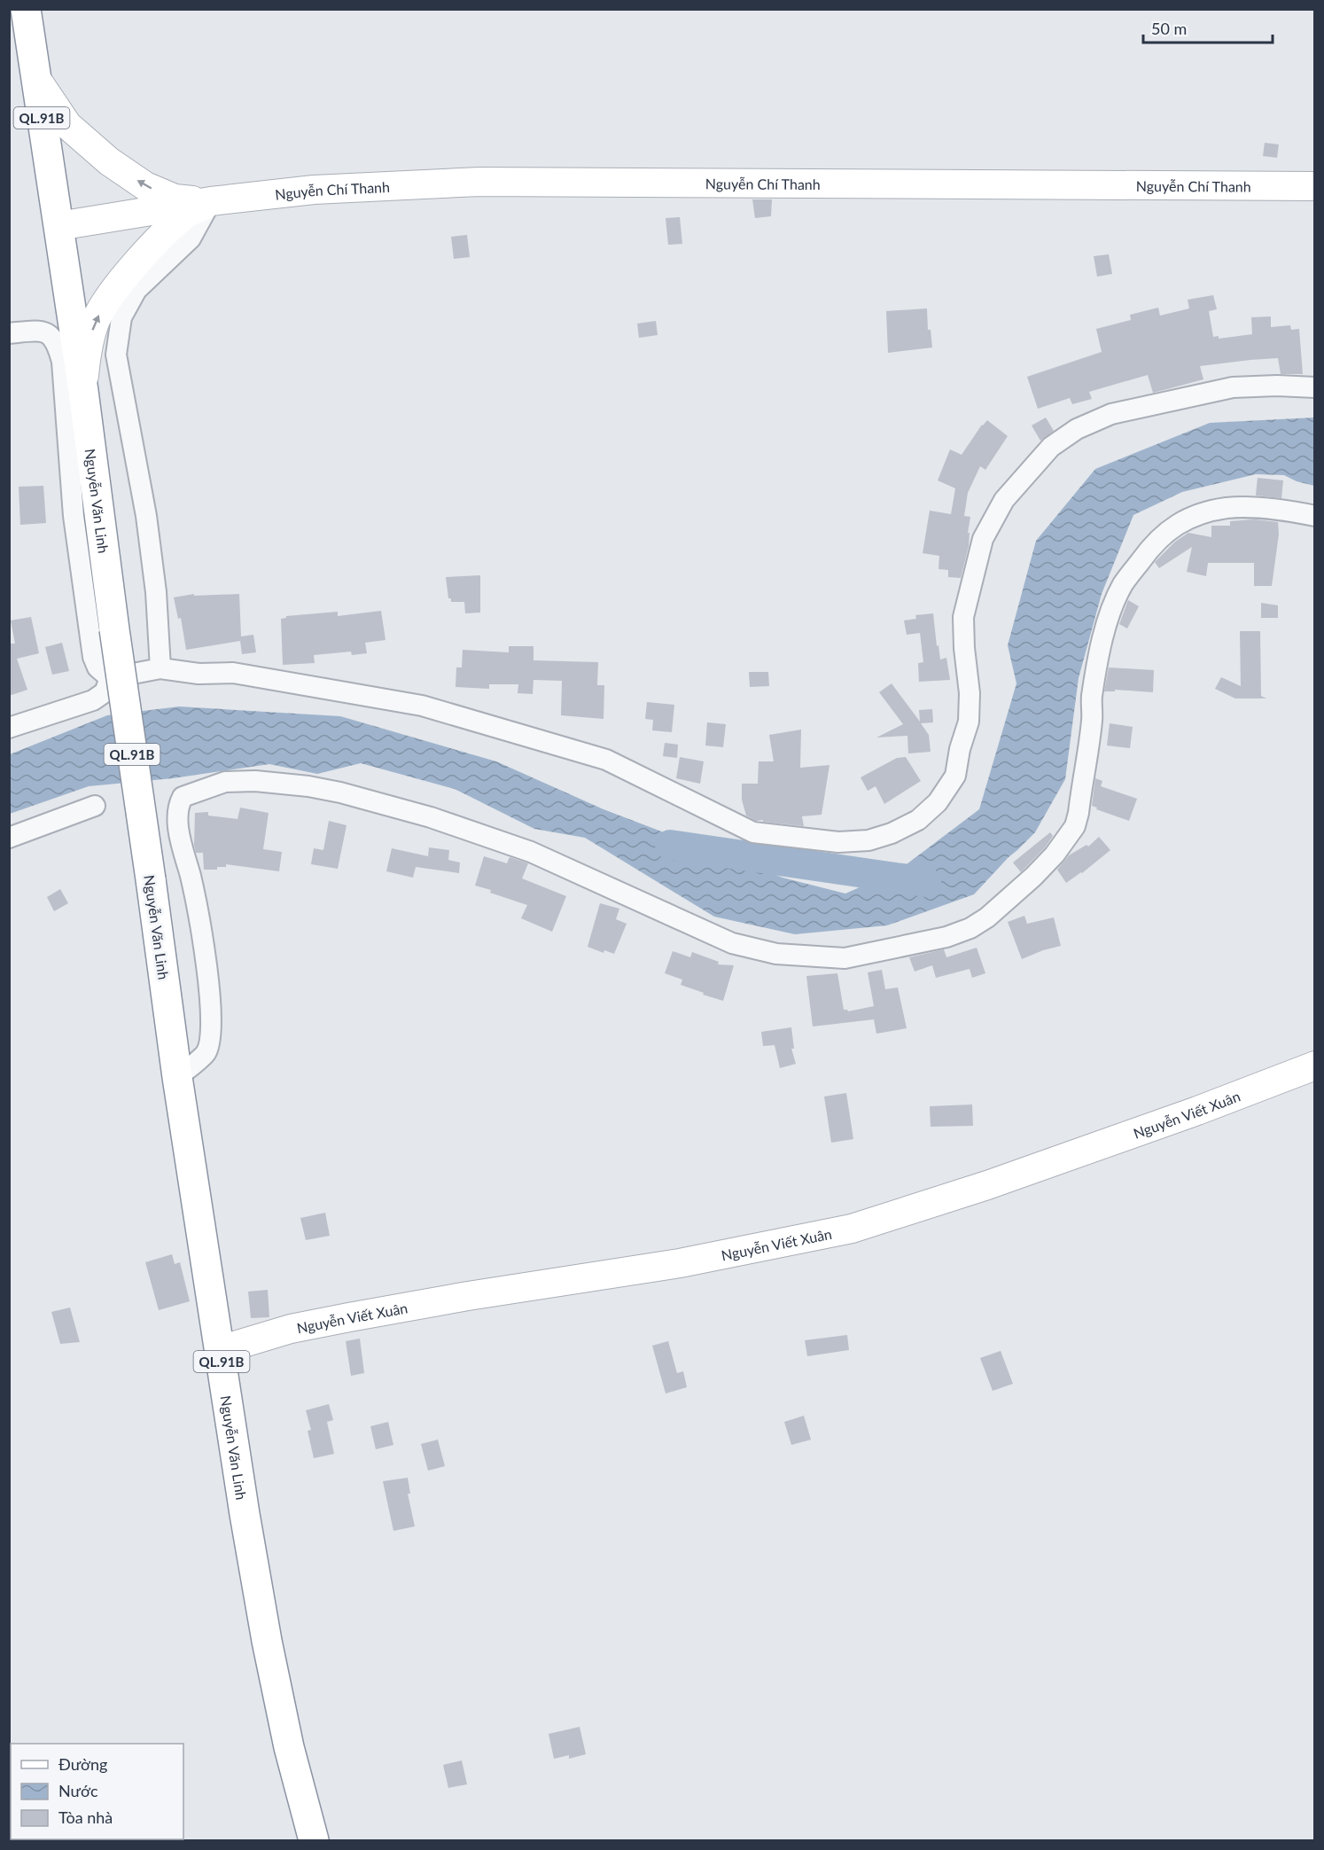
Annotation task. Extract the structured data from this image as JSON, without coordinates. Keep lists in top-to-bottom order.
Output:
{
  "streets": {
    "highway": ["QL.91B", "Nguyễn Văn Linh"],
    "main road": ["Nguyễn Chí Thanh", "Nguyễn Viết Xuân"]
  },
  "crossings": [
    ["Nguyễn Chí Thanh", "Nguyễn Văn Linh"],
    ["Nguyễn Văn Linh", "Nguyễn Viết Xuân"]
  ],
  "legend": ["Đường", "Nước", "Tòa nhà"],
  "scale_bar": "50 m"
}
